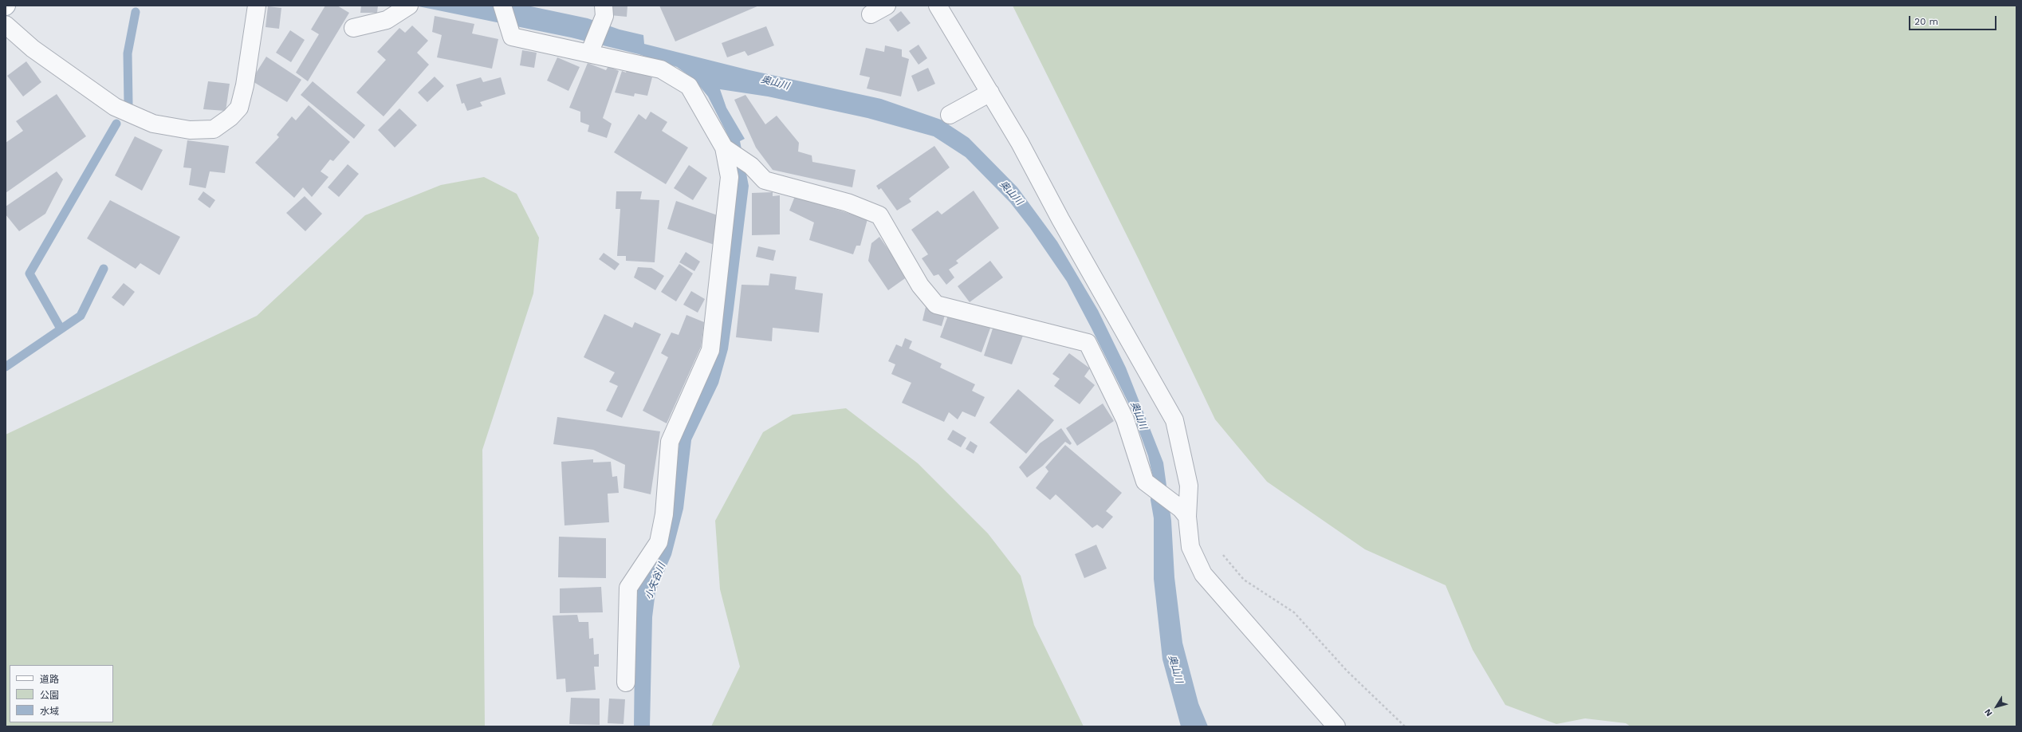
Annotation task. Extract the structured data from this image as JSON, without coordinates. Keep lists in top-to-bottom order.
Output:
{
  "water": ["奥山川", "小矢谷川"],
  "legend": ["道路", "公園", "水域"],
  "scale_bar": "20 m",
  "north": "bottom left"
}
